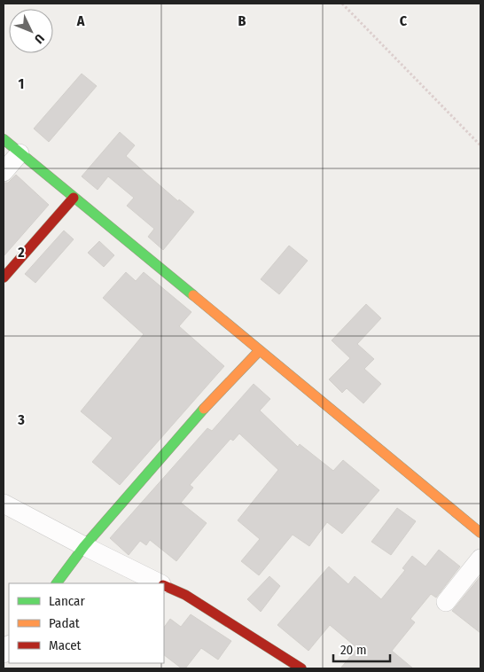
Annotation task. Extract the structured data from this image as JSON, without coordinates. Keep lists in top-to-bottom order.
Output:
{
  "legend": ["Lancar", "Padat", "Macet"],
  "scale_bar": "20 m",
  "north": "bottom right",
  "grid": {
    "columns": ["A", "B", "C"],
    "rows": ["1", "2", "3"]
  }
}
